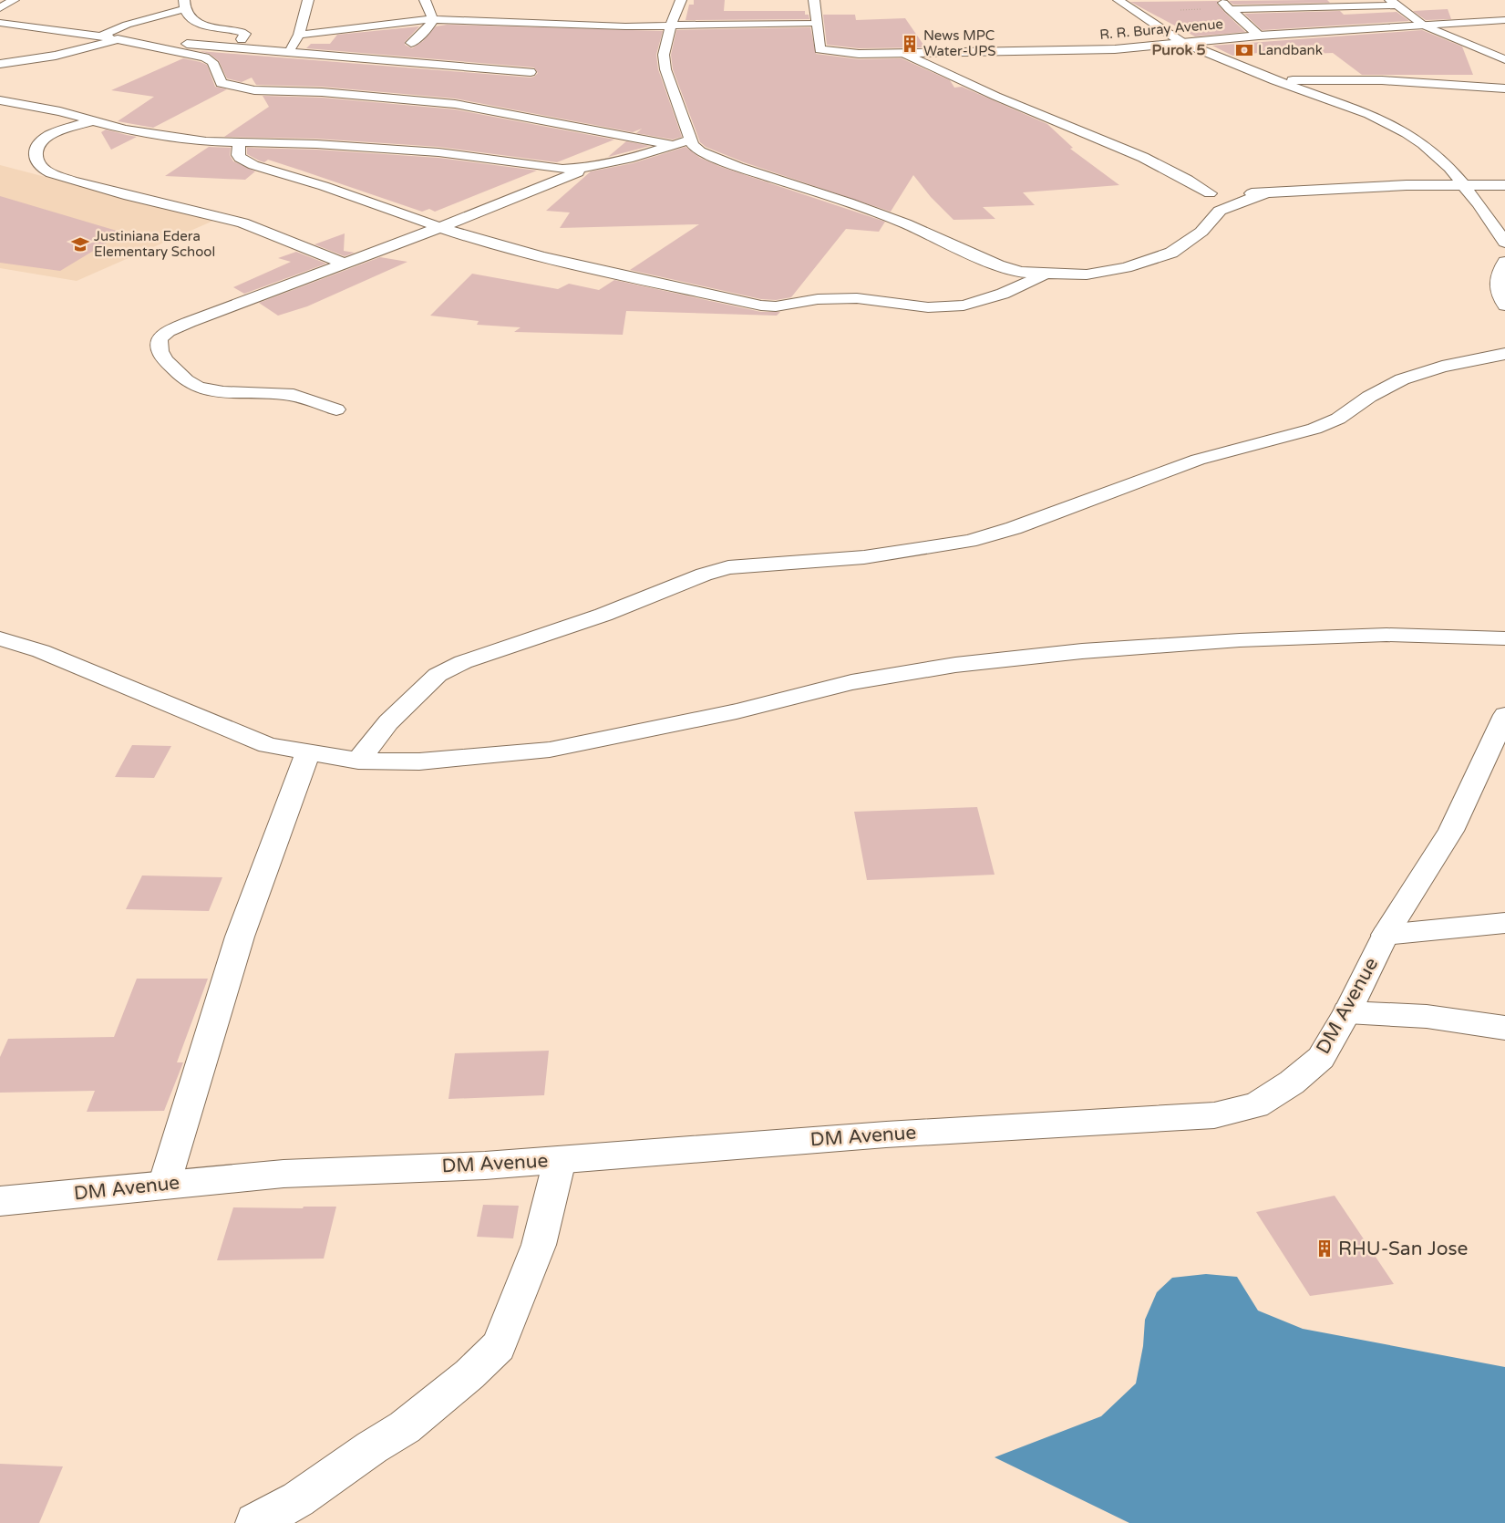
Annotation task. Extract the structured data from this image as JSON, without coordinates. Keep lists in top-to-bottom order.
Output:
{
  "streets": {
    "street": ["R. R. Buray Avenue", "DM Avenue"]
  },
  "districts": ["Purok 5"],
  "places": {
    "building": ["News MPC Water-UPS", "RHU-San Jose"],
    "bank": ["Landbank"],
    "school or university": ["Justiniana Edera Elementary School"]
  }
}
